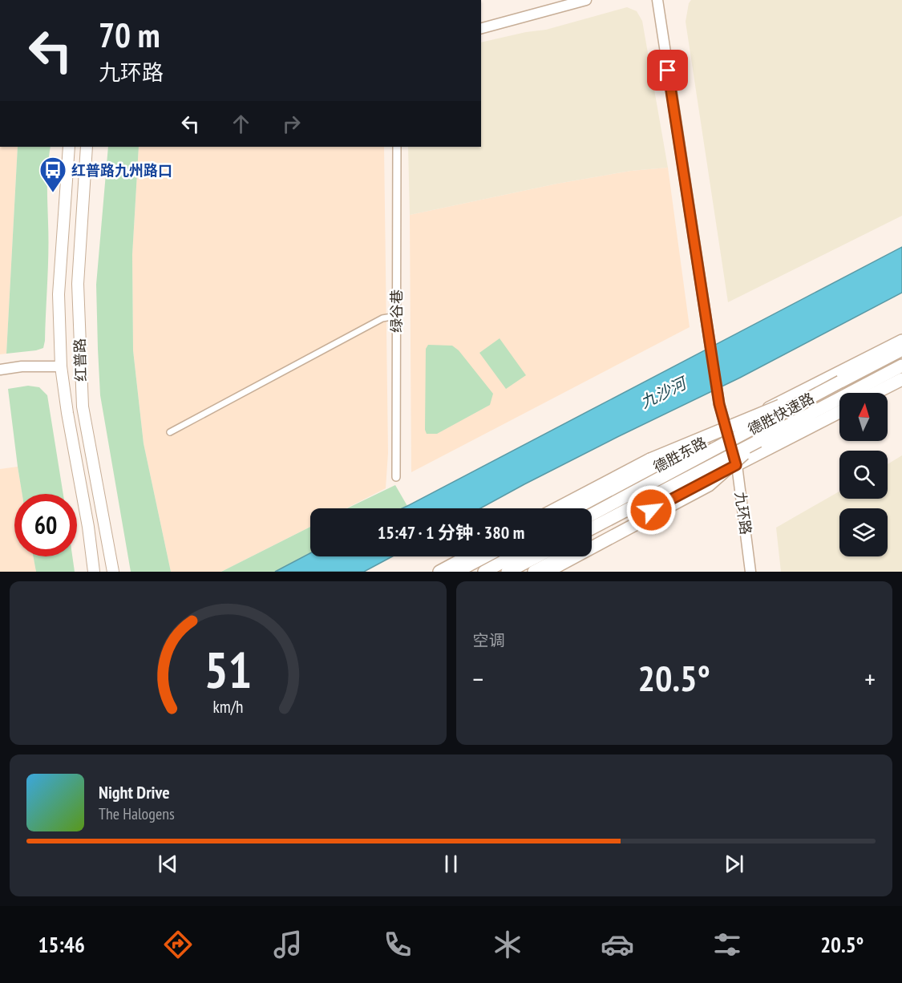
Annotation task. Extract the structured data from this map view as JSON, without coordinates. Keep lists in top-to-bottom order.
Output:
{
  "streets": {
    "main road": ["红普路", "德胜快速路", "德胜东路"],
    "street": ["绿谷巷", "九环路"]
  },
  "crossings": [
    ["德胜东路", "九环路"]
  ],
  "water": ["九沙河"],
  "places": {
    "bus stop": ["红普路九州路口"]
  },
  "north": "top",
  "page": {
    "turn": ["70 m", "九环路"],
    "limit": "60",
    "trip": "15:47 · 1 分钟 · 380 m",
    "tile": "空调",
    "heat": ["−", "20.5°", "+"],
    "song": ["Night Drive", "The Halogens"],
    "tabs": ["15:46", "20.5°"],
    "gauge": ["51", "km/h"]
  }
}
